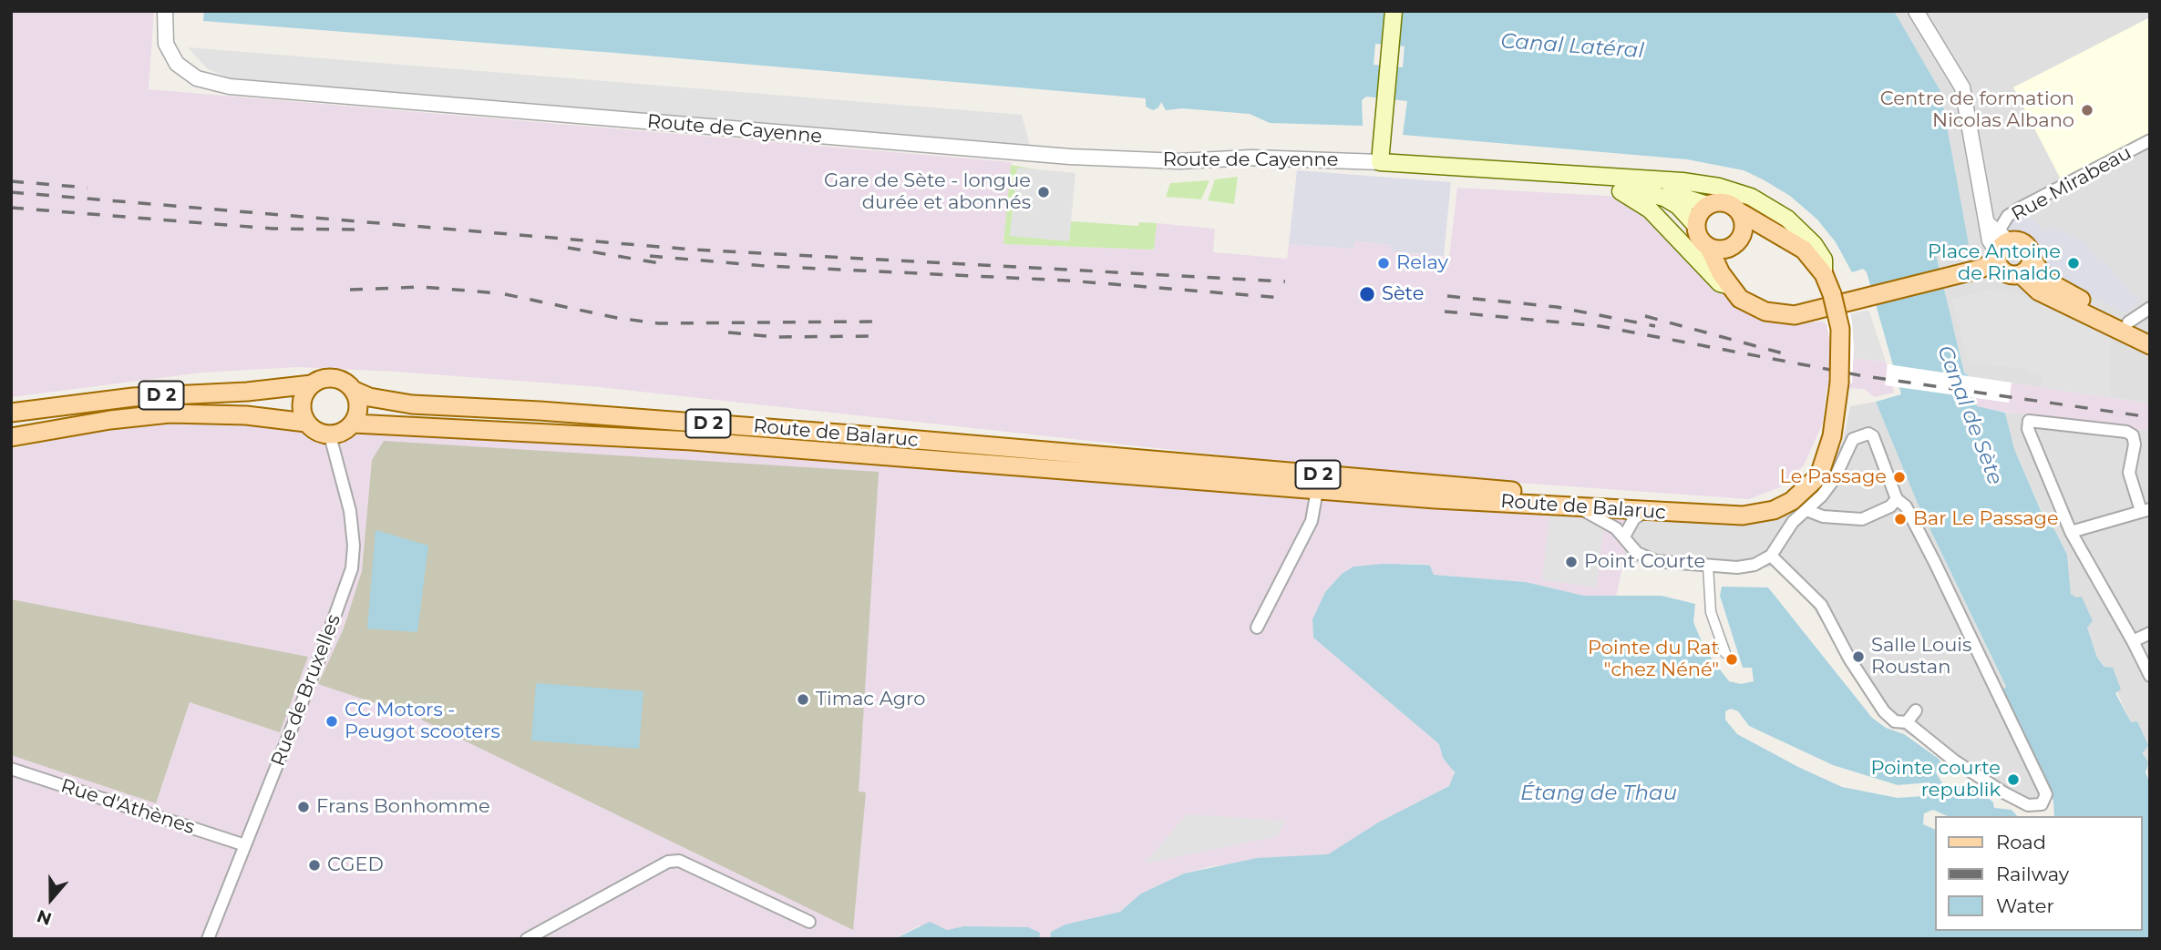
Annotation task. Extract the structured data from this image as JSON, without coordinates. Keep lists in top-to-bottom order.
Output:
{
  "streets": {
    "main road": ["D 2", "Route de Balaruc"],
    "street": [
      "Route de Cayenne",
      "Rue Mirabeau",
      "Rue de Bruxelles",
      "Rue d'Athènes"
    ]
  },
  "crossings": [
    ["D 2", "Route de Balaruc"],
    ["D 2", "Rue de Bruxelles"],
    ["Route de Balaruc", "Rue de Bruxelles"],
    ["Rue de Bruxelles", "Rue d'Athènes"]
  ],
  "water": ["Canal Latéral", "Canal de Sète", "Étang de Thau"],
  "places": [
    "Centre de formation Nicolas Albano",
    "Gare de Sète - longue durée et abonnés",
    "Relay",
    "Place Antoine de Rinaldo",
    "Sète",
    "Le Passage",
    "Bar Le Passage",
    "Point Courte",
    "Salle Louis Roustan",
    "Pointe du Rat \"chez Néné\"",
    "Timac Agro",
    "CC Motors - Peugot scooters",
    "Pointe courte republik",
    "Frans Bonhomme",
    "CGED"
  ],
  "legend": ["Road", "Railway", "Water"],
  "north": "bottom"
}
